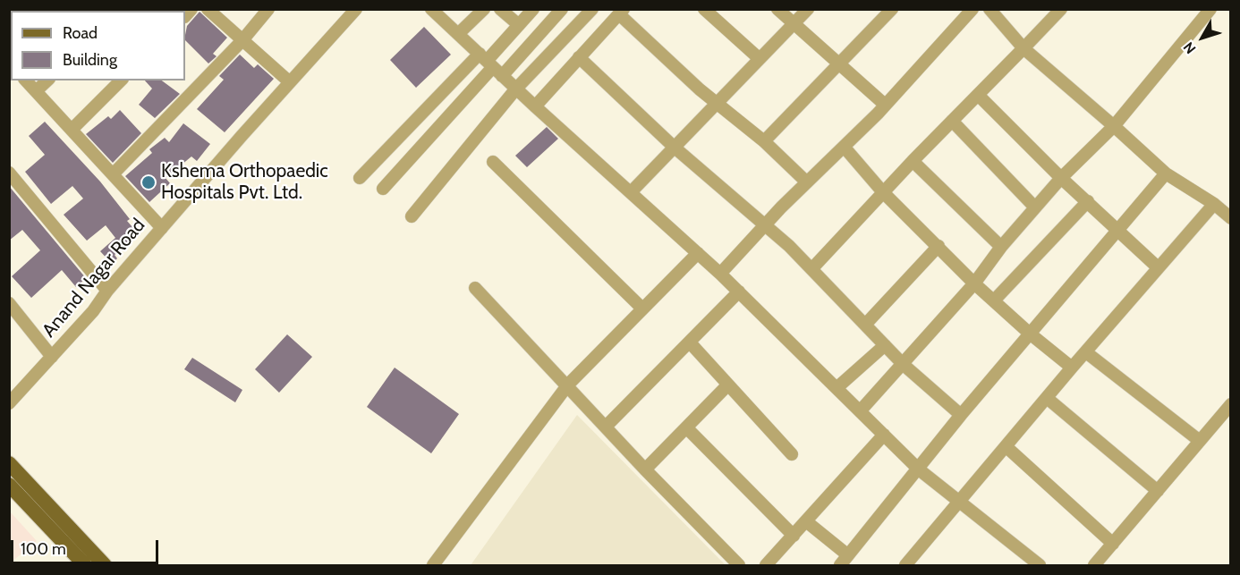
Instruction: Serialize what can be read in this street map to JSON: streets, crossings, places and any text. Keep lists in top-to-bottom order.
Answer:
{
  "streets": {
    "street": ["Anand Nagar Road"]
  },
  "places": ["Kshema Orthopaedic Hospitals Pvt. Ltd."],
  "legend": ["Road", "Building"],
  "scale_bar": "100 m",
  "north": "bottom left"
}
